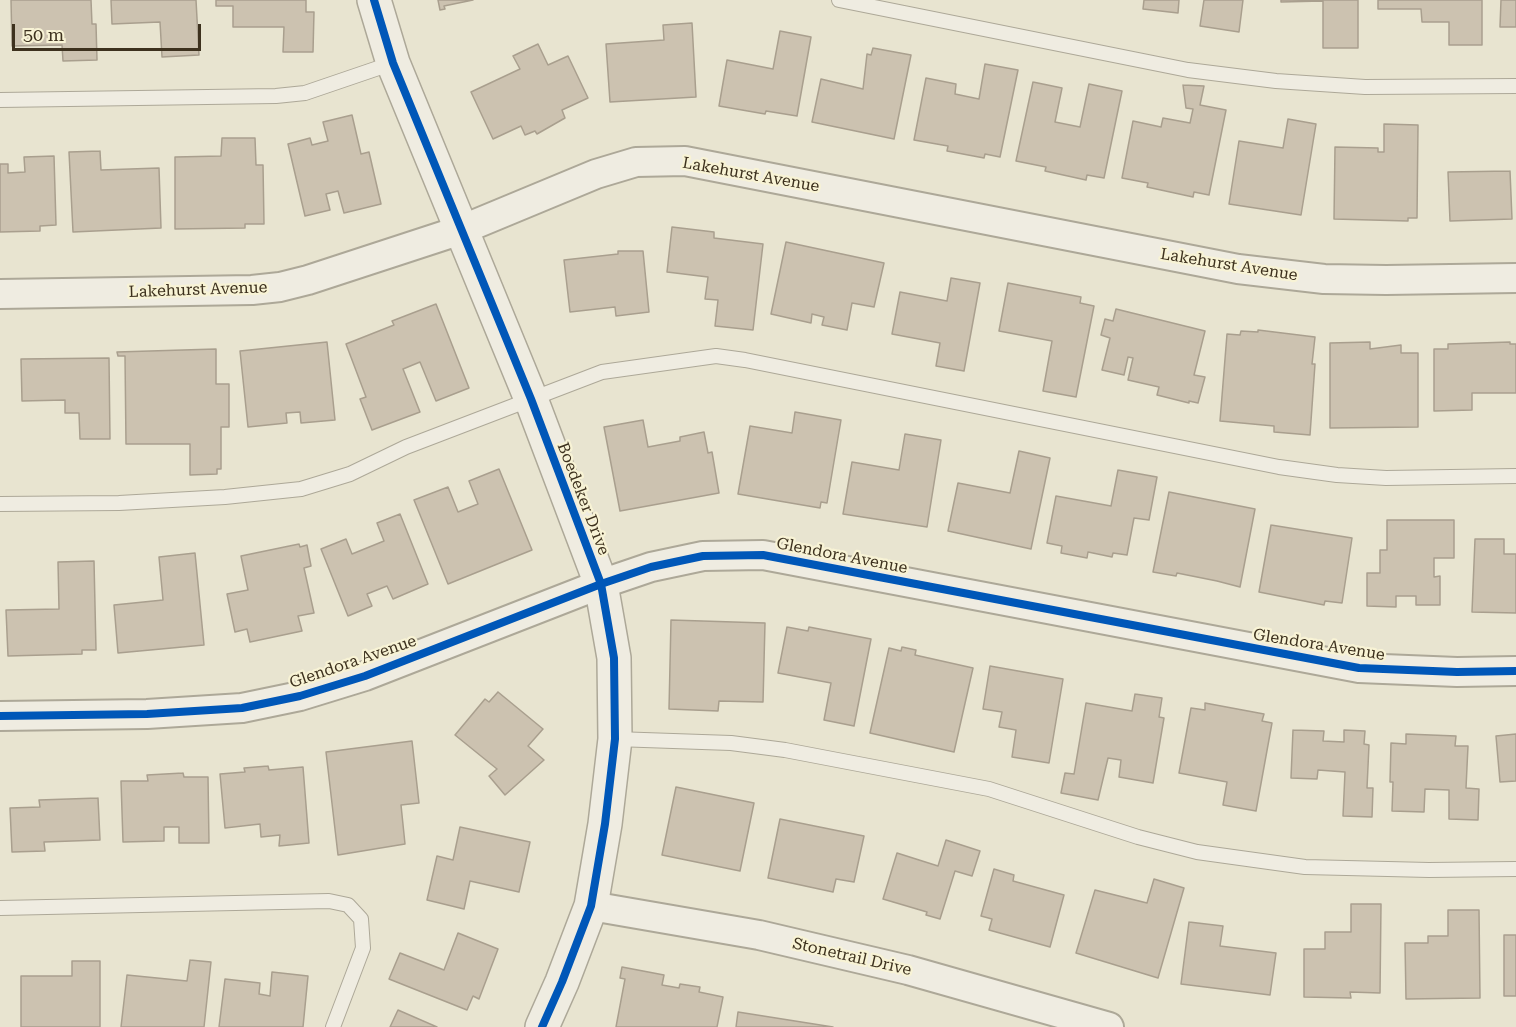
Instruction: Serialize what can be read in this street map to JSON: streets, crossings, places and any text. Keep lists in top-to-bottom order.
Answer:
{
  "streets": {
    "street": [
      "Lakehurst Avenue",
      "Boedeker Drive",
      "Glendora Avenue",
      "Stonetrail Drive"
    ]
  },
  "crossings": [
    ["Lakehurst Avenue", "Boedeker Drive"],
    ["Boedeker Drive", "Glendora Avenue"],
    ["Boedeker Drive", "Stonetrail Drive"]
  ],
  "scale_bar": "50 m"
}
